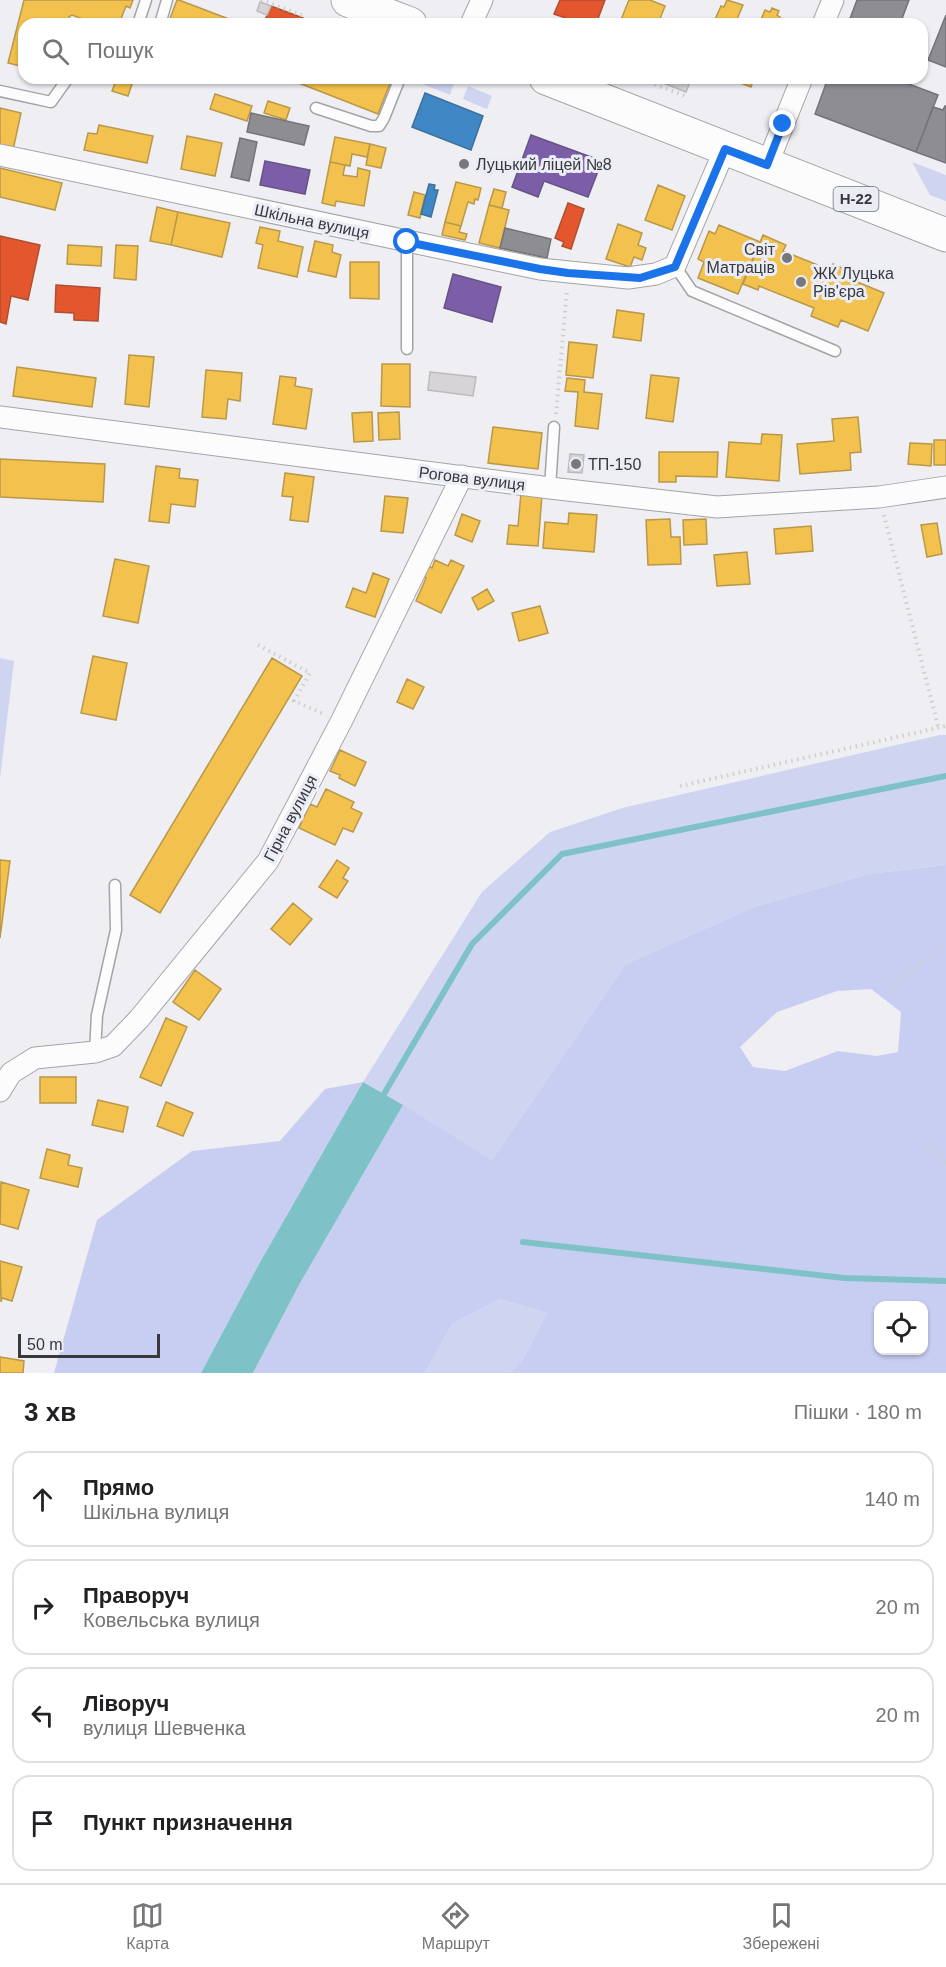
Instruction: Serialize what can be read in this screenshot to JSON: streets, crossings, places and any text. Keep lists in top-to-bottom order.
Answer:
{
  "streets": {
    "main road": ["Н-22"],
    "street": ["Шкільна вулиця", "Рогова вулиця", "Гірна вулиця"]
  },
  "crossings": [
    ["Рогова вулиця", "Гірна вулиця"]
  ],
  "places": [
    "Луцький ліцей №8",
    "Світ Матраців",
    "ЖК Луцька Рів'єра",
    "ТП-150"
  ],
  "scale_bar": "50 m",
  "page": {
    "search": "Пошук",
    "scale": "50 m",
    "heading": ["3 хв", "Пішки · 180 m"],
    "list": [
      ["Прямо", "Шкільна вулиця", "140 m"],
      ["Праворуч", "Ковельська вулиця", "20 m"],
      ["Ліворуч", "вулиця Шевченка", "20 m"],
      "Пункт призначення"
    ],
    "nav": ["Карта", "Маршрут", "Збережені"]
  }
}
